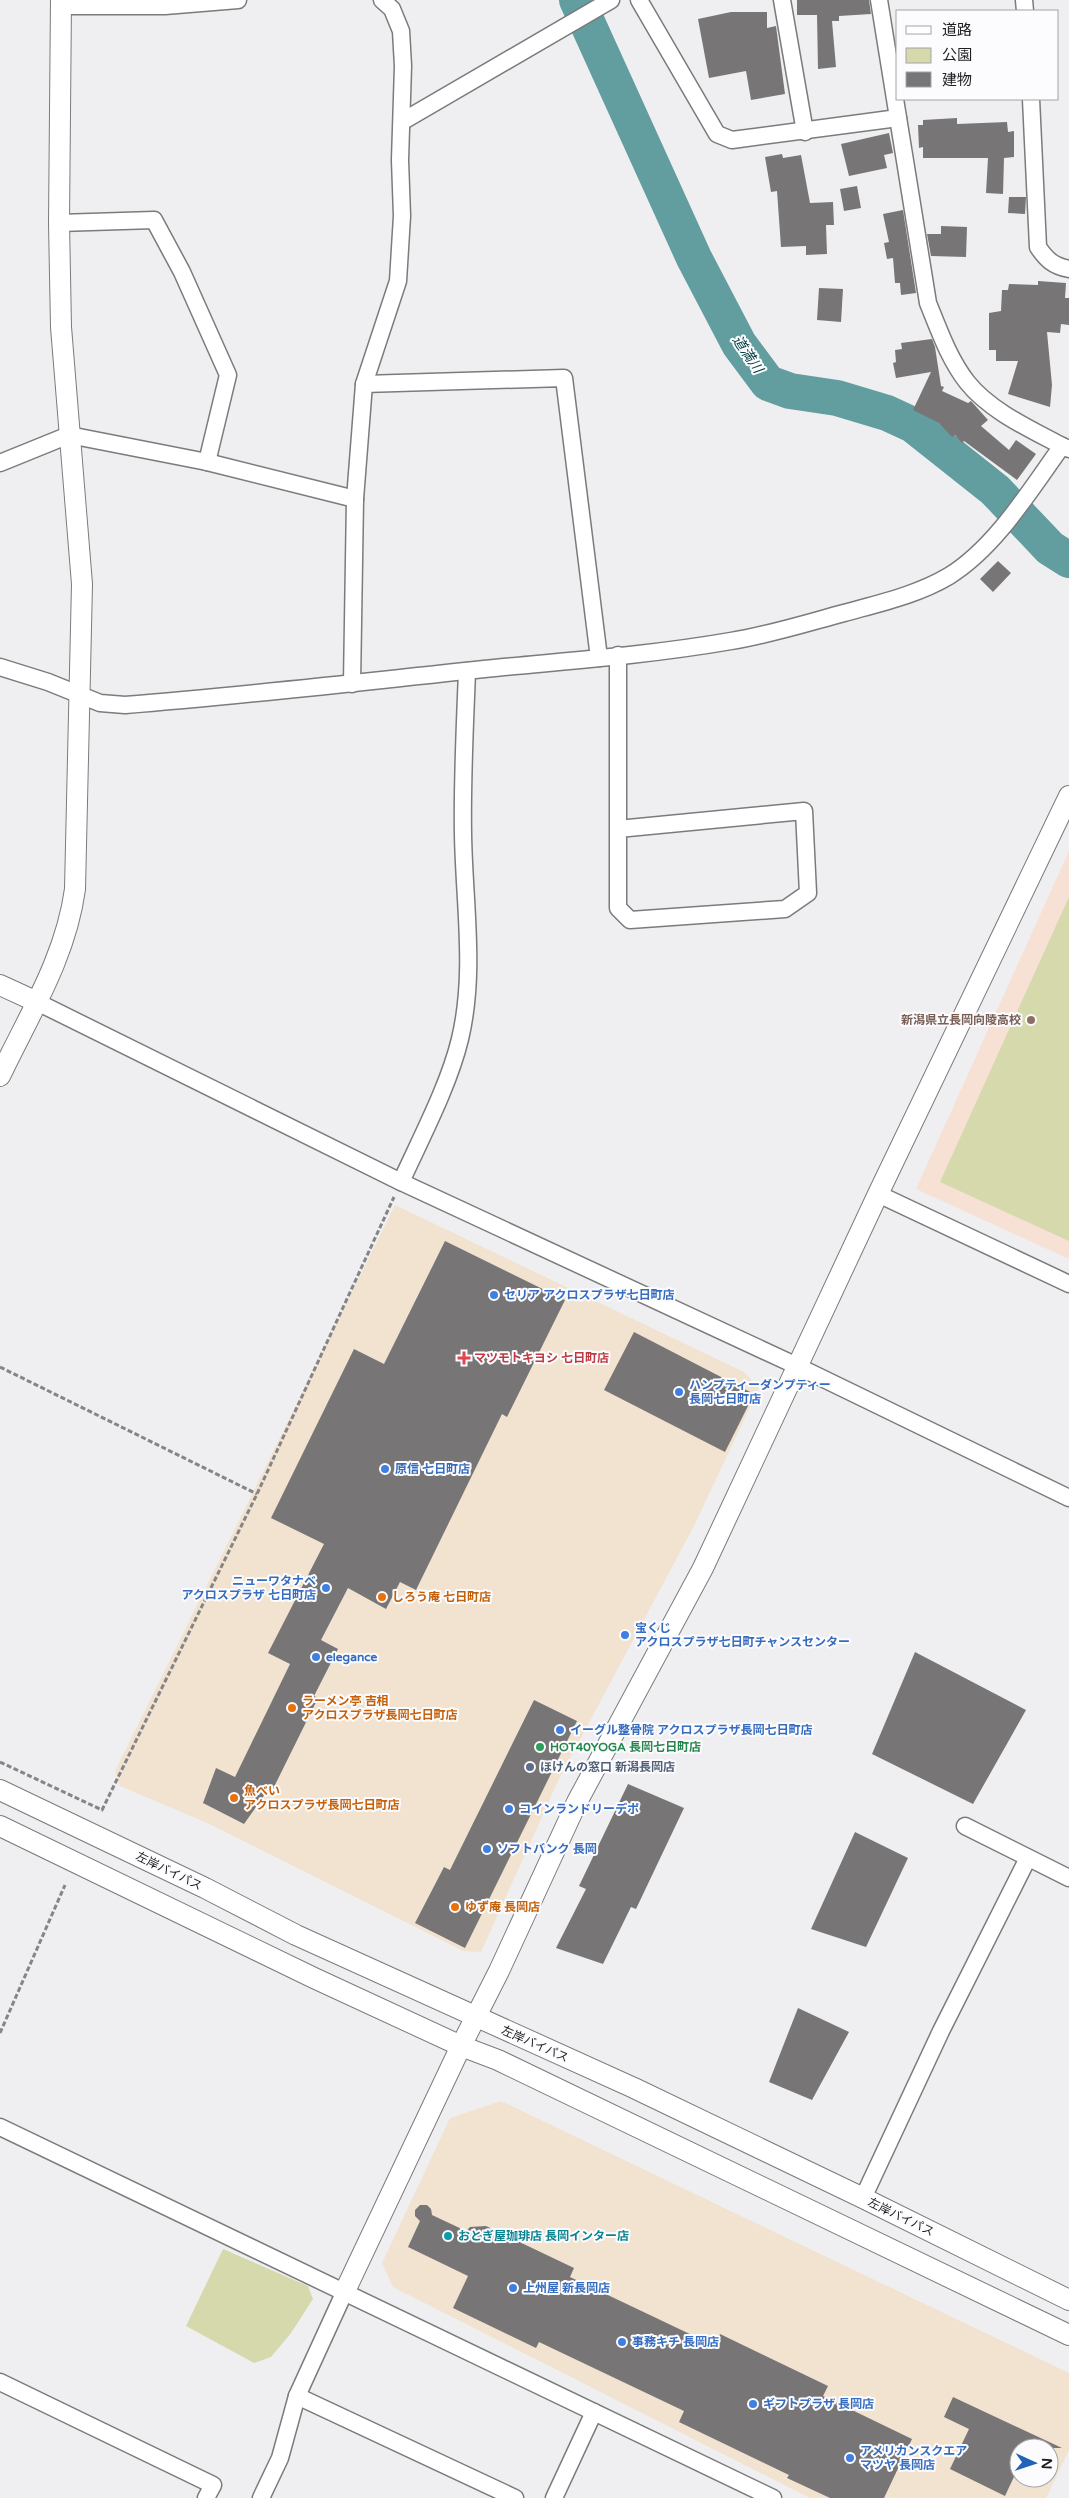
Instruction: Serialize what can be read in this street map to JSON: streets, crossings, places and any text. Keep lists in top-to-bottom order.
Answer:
{
  "streets": {
    "street": ["左岸バイパス"]
  },
  "water": ["道満川"],
  "places": {
    "other": [
      "新潟県立長岡向陵高校",
      "セリア アクロスプラザ七日町店",
      "ハンプティーダンプティー 長岡七日町店",
      "原信 七日町店",
      "ニューワタナベ アクロスプラザ 七日町店",
      "しろう庵 七日町店",
      "宝くじ アクロスプラザ七日町チャンスセンター",
      "elegance",
      "ラーメン亭 吉相 アクロスプラザ長岡七日町店",
      "イーグル整骨院 アクロスプラザ長岡七日町店",
      "HOT40YOGA 長岡七日町店",
      "ほけんの窓口 新潟長岡店",
      "魚べい アクロスプラザ長岡七日町店",
      "コインランドリーデポ",
      "ソフトバンク 長岡",
      "ゆず庵 長岡店",
      "おとぎ屋珈琲店 長岡インター店",
      "上州屋 新長岡店",
      "事務キチ 長岡店",
      "ギフトプラザ 長岡店",
      "アメリカンスクエア マツヤ 長岡店"
    ],
    "health": ["マツモトキヨシ 七日町店"]
  },
  "legend": ["道路", "公園", "建物"],
  "north": "right"
}
